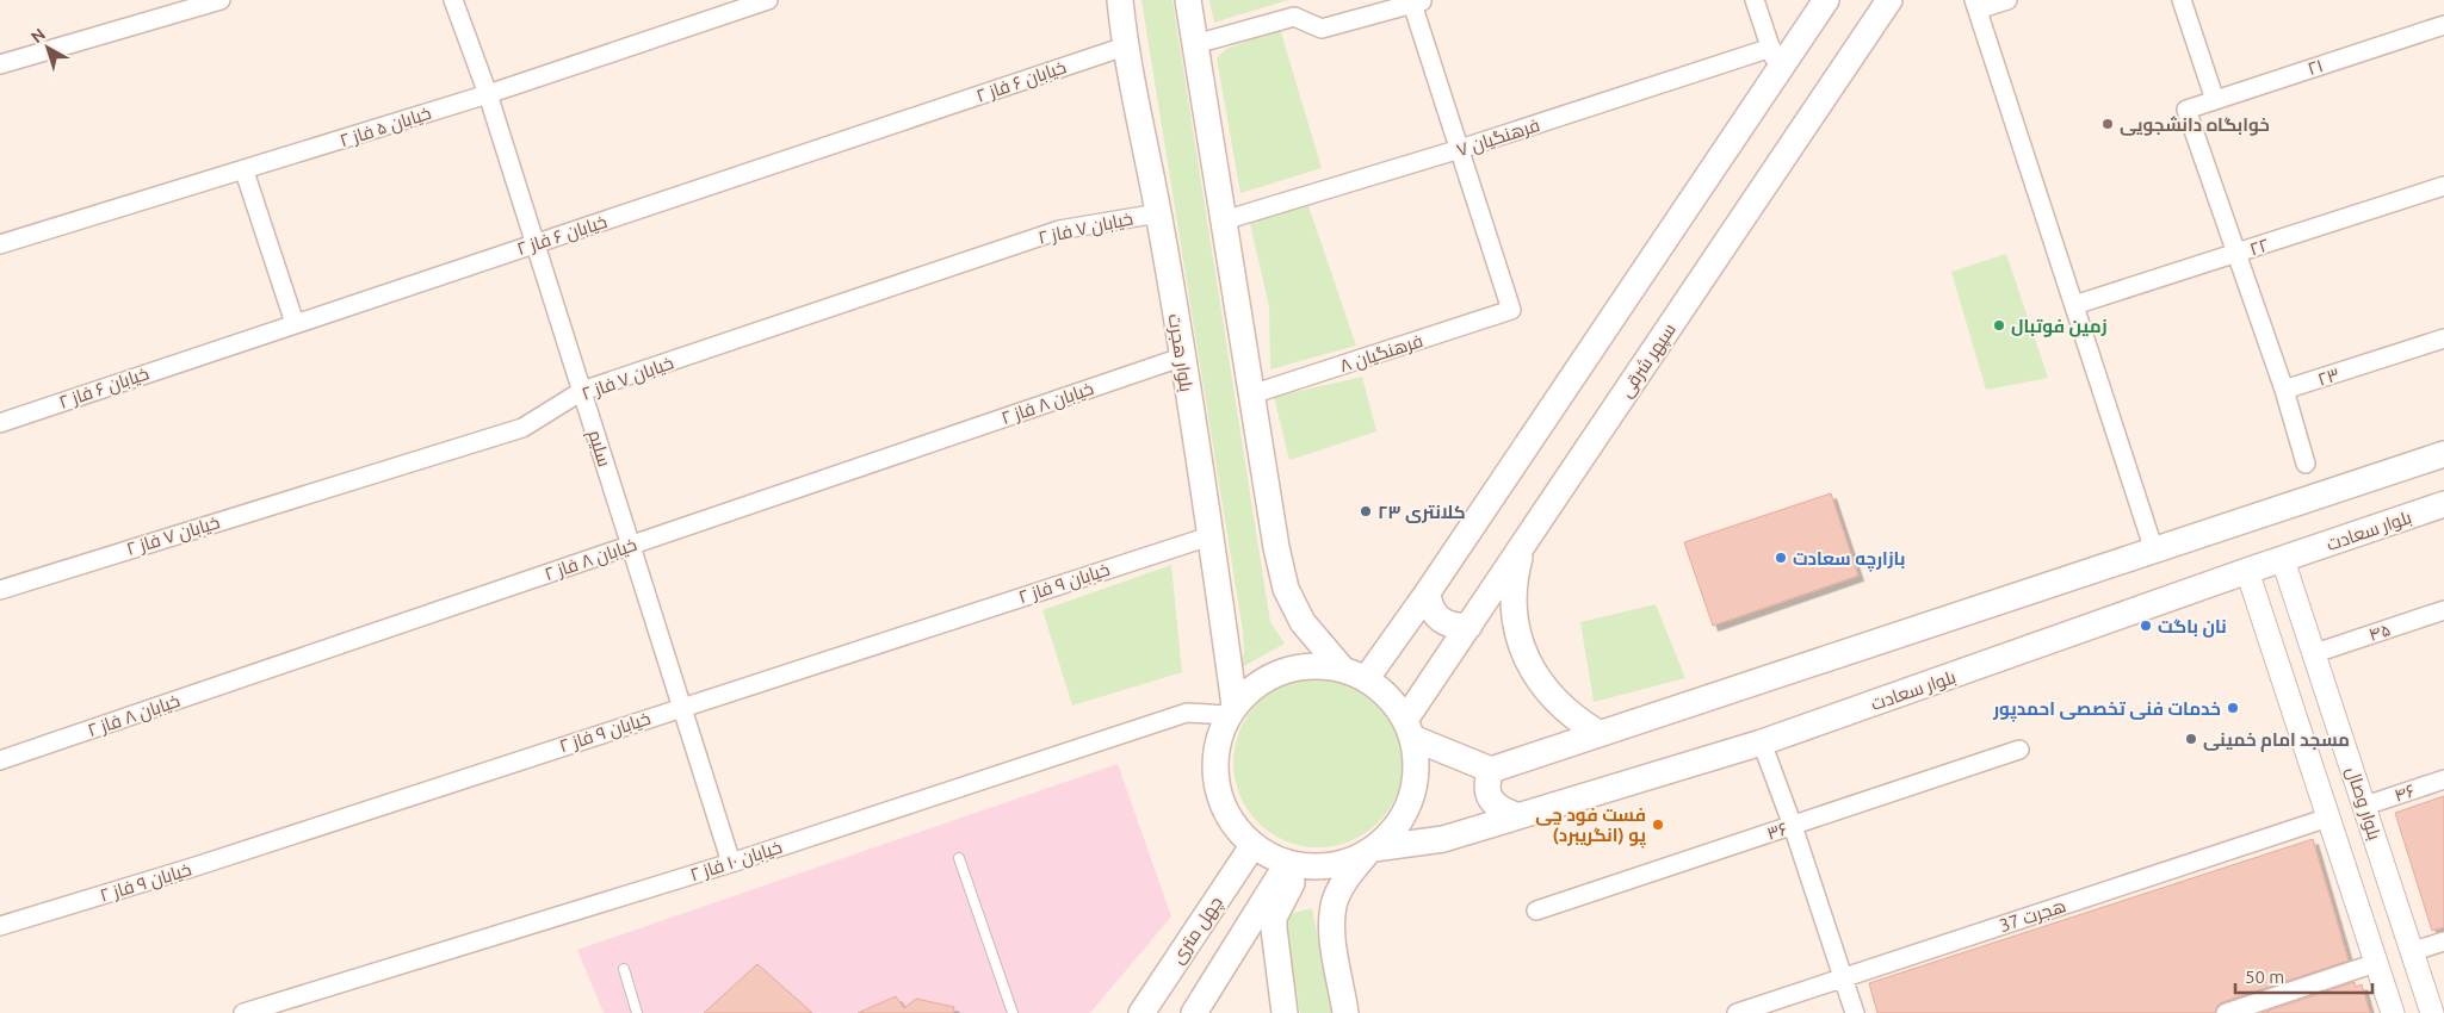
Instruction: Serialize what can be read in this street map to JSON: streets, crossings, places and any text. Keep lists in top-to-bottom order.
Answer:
{
  "streets": {
    "main road": [
      "بلوار هجرت",
      "سپهر شرقی",
      "بلوار سعادت",
      "چهل متری"
    ],
    "street": [
      "۲۱",
      "خیابان ۶ فاز ۲",
      "خیابان ۵ فاز ۲",
      "فرهنگیان ۷",
      "خیابان ۷ فاز ۲",
      "۲۲",
      "فرهنگیان ۸",
      "۲۳",
      "خیابان ۸ فاز ۲",
      "سلیم",
      "خیابان ۹ فاز ۲",
      "۴۵",
      "۴۶",
      "بلوار وصال",
      "۳۶",
      "خیابان ۱۰ فاز ۲",
      "هجرت 37"
    ]
  },
  "crossings": [
    ["۲۱", "۲۲"],
    ["خیابان ۶ فاز ۲", "بلوار هجرت"],
    ["خیابان ۶ فاز ۲", "سلیم"],
    ["خیابان ۵ فاز ۲", "سلیم"],
    ["فرهنگیان ۷", "فرهنگیان ۸"],
    ["خیابان ۷ فاز ۲", "بلوار هجرت"],
    ["خیابان ۷ فاز ۲", "سلیم"],
    ["بلوار هجرت", "سپهر شرقی"],
    ["بلوار هجرت", "خیابان ۸ فاز ۲"],
    ["بلوار هجرت", "بلوار سعادت"],
    ["بلوار هجرت", "خیابان ۹ فاز ۲"],
    ["بلوار هجرت", "خیابان ۱۰ فاز ۲"],
    ["بلوار هجرت", "چهل متری"],
    ["سپهر شرقی", "بلوار سعادت"],
    ["سپهر شرقی", "خیابان ۱۰ فاز ۲"],
    ["سپهر شرقی", "چهل متری"],
    ["خیابان ۸ فاز ۲", "سلیم"],
    ["سلیم", "خیابان ۹ فاز ۲"],
    ["سلیم", "خیابان ۱۰ فاز ۲"],
    ["بلوار سعادت", "بلوار وصال"],
    ["بلوار سعادت", "خیابان ۱۰ فاز ۲"],
    ["بلوار سعادت", "چهل متری"],
    ["۴۵", "بلوار وصال"],
    ["۴۶", "بلوار وصال"],
    ["خیابان ۱۰ فاز ۲", "چهل متری"]
  ],
  "places": [
    "خوابگاه دانشجویی",
    "زمین فوتبال",
    "کلانتری ۲۳",
    "بازارچه سعادت",
    "نان باگت",
    "خدمات فنی تخصصی احمدپور",
    "مسجد امام خمینی",
    "فست فود چی پو (انگریبرد)"
  ],
  "scale_bar": "50 m",
  "north": "top left"
}
